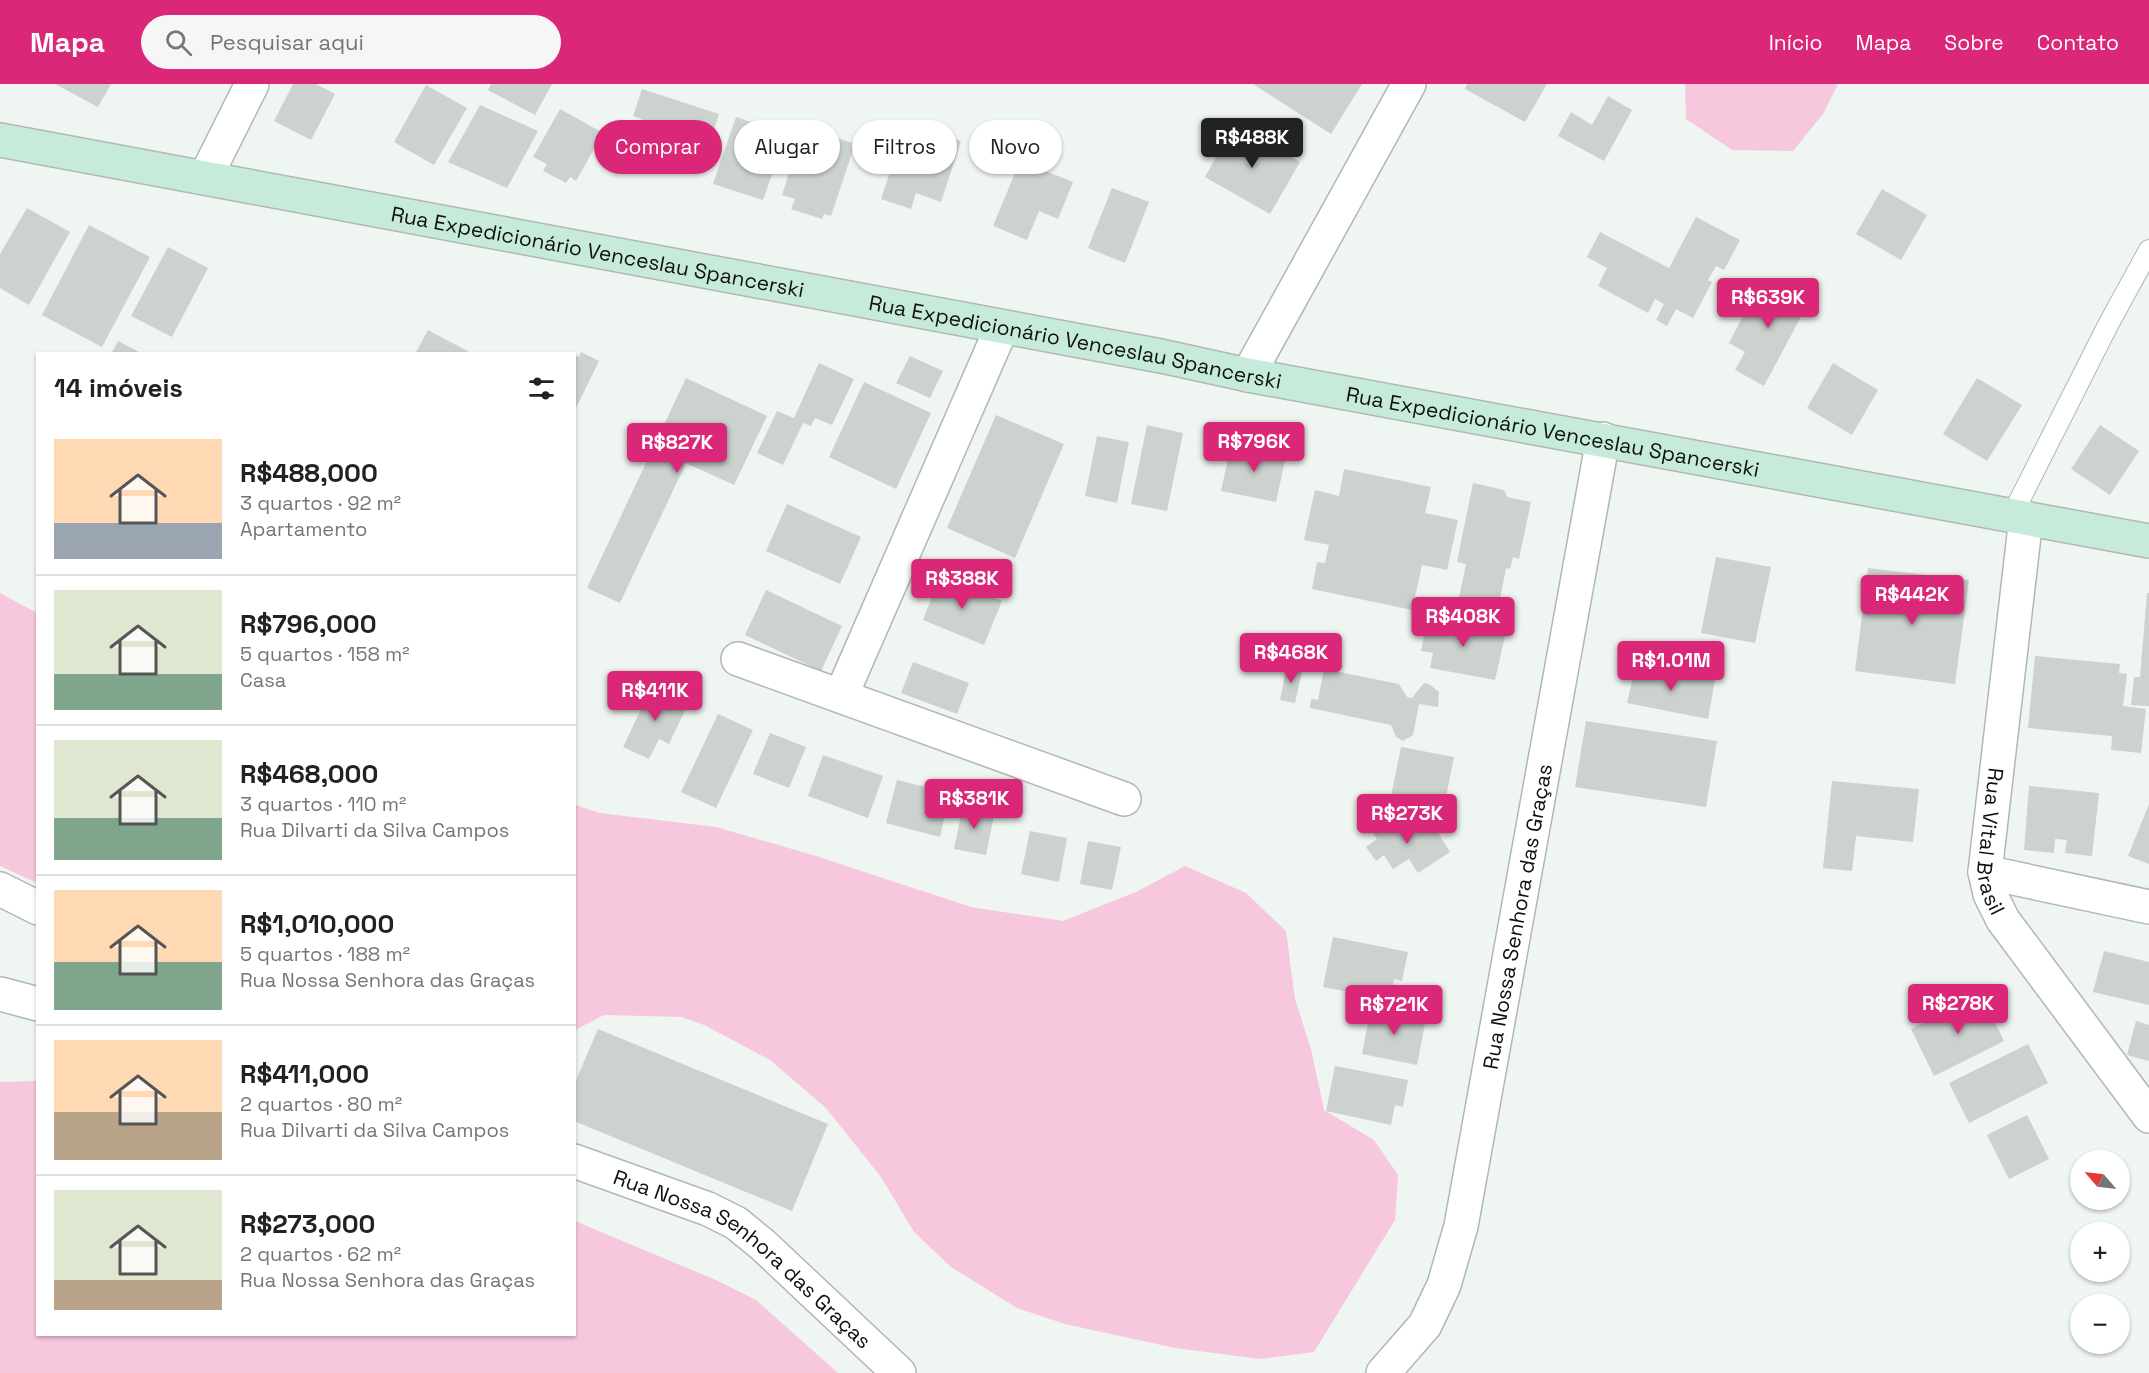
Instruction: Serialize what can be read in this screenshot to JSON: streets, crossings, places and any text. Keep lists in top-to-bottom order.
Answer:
{
  "streets": {
    "street": ["Rua Expedicionário Venceslau Spancerski", "Rua Vital Brasil", "Rua Nossa Senhora das Graças"]
  },
  "crossings": [
    ["Rua Expedicionário Venceslau Spancerski", "Rua Vital Brasil"],
    ["Rua Expedicionário Venceslau Spancerski", "Rua Nossa Senhora das Graças"]
  ],
  "north": "top left",
  "page": {
    "header": "Mapa",
    "search": "Pesquisar aqui",
    "nav": [
      "Início",
      "Mapa",
      "Sobre",
      "Contato"
    ],
    "price": [
      "R$488K",
      "R$639K",
      "R$796K",
      "R$827K",
      "R$388K",
      "R$442K",
      "R$408K",
      "R$468K",
      "R$1.01M",
      "R$411K",
      "R$381K",
      "R$273K",
      "R$278K",
      "R$721K"
    ],
    "chip": [
      "Comprar",
      "Alugar",
      "Filtros",
      "Novo"
    ],
    "heading": "14 imóveis",
    "list": [
      {
        "name": "R$488,000",
        "note": "3 quartos · 92 m² · Apartamento"
      },
      {
        "name": "R$796,000",
        "note": "5 quartos · 158 m² · Casa"
      },
      {
        "name": "R$468,000",
        "note": "3 quartos · 110 m² · Rua Dilvarti da Silva Campos"
      },
      {
        "name": "R$1,010,000",
        "note": "5 quartos · 188 m² · Rua Nossa Senhora das Graças"
      },
      {
        "name": "R$411,000",
        "note": "2 quartos · 80 m² · Rua Dilvarti da Silva Campos"
      },
      {
        "name": "R$273,000",
        "note": "2 quartos · 62 m² · Rua Nossa Senhora das Graças"
      }
    ],
    "map_buttons": ["+", "−"]
  }
}
